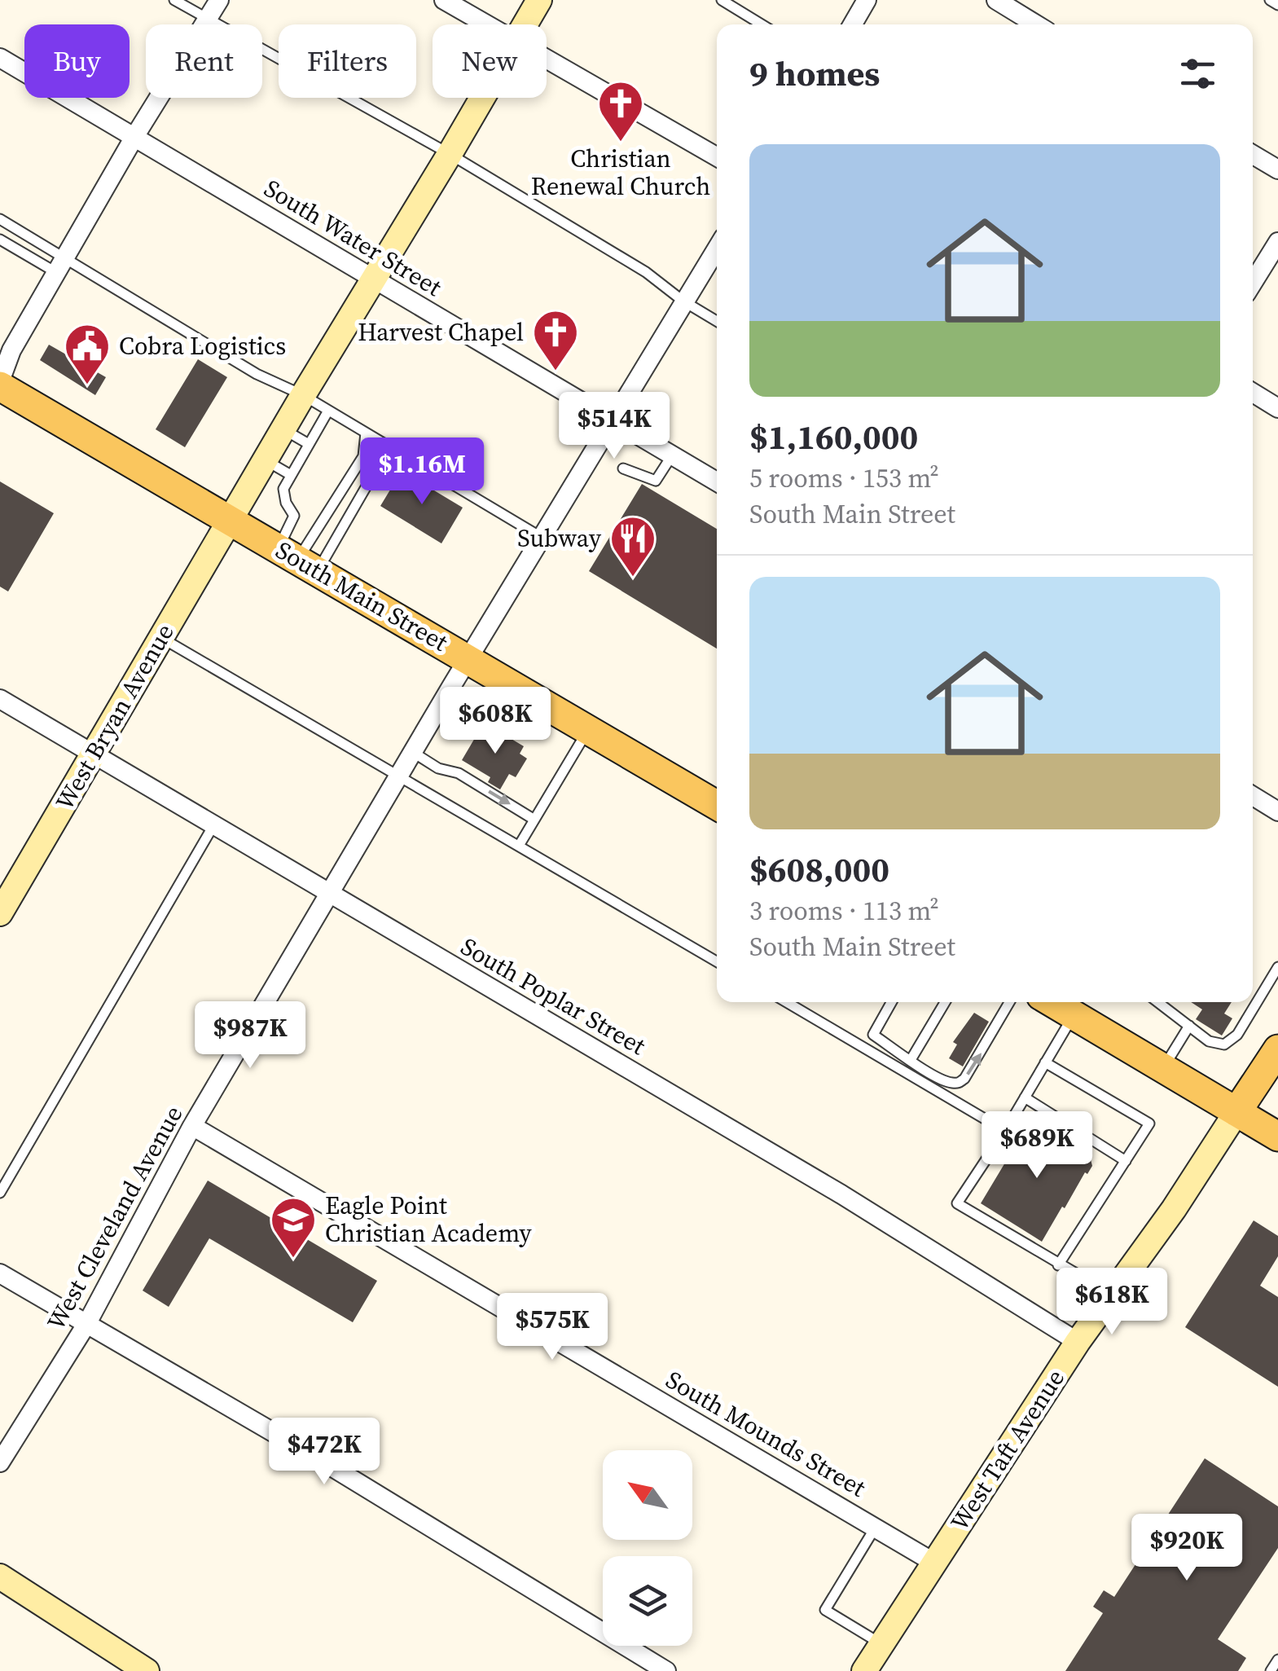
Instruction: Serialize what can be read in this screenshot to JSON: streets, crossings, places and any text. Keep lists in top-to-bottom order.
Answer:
{
  "streets": {
    "main road": ["South Main Street"],
    "street": [
      "South Water Street",
      "West Bryan Avenue",
      "South Poplar Street",
      "West Cleveland Avenue",
      "South Mounds Street",
      "West Taft Avenue"
    ]
  },
  "crossings": [
    ["South Water Street", "West Bryan Avenue"],
    ["South Water Street", "West Cleveland Avenue"],
    ["South Main Street", "West Bryan Avenue"],
    ["South Main Street", "West Cleveland Avenue"],
    ["West Bryan Avenue", "South Poplar Street"],
    ["South Poplar Street", "West Cleveland Avenue"],
    ["South Poplar Street", "West Taft Avenue"],
    ["West Cleveland Avenue", "South Mounds Street"],
    ["South Mounds Street", "West Taft Avenue"]
  ],
  "places": {
    "church": ["Christian Renewal Church", "Harvest Chapel"],
    "public building": ["Cobra Logistics"],
    "restaurant": ["Subway"],
    "school or university": ["Eagle Point Christian Academy"]
  },
  "north": "top left",
  "page": {
    "chip": [
      "Buy",
      "Rent",
      "Filters",
      "New"
    ],
    "heading": "9 homes",
    "list": [
      {
        "name": "$1,160,000",
        "note": "5 rooms · 153 m² · South Main Street"
      },
      {
        "name": "$608,000",
        "note": "3 rooms · 113 m² · South Main Street"
      }
    ],
    "price": [
      "$514K",
      "$1.16M",
      "$608K",
      "$987K",
      "$689K",
      "$618K",
      "$575K",
      "$472K",
      "$920K"
    ]
  }
}
